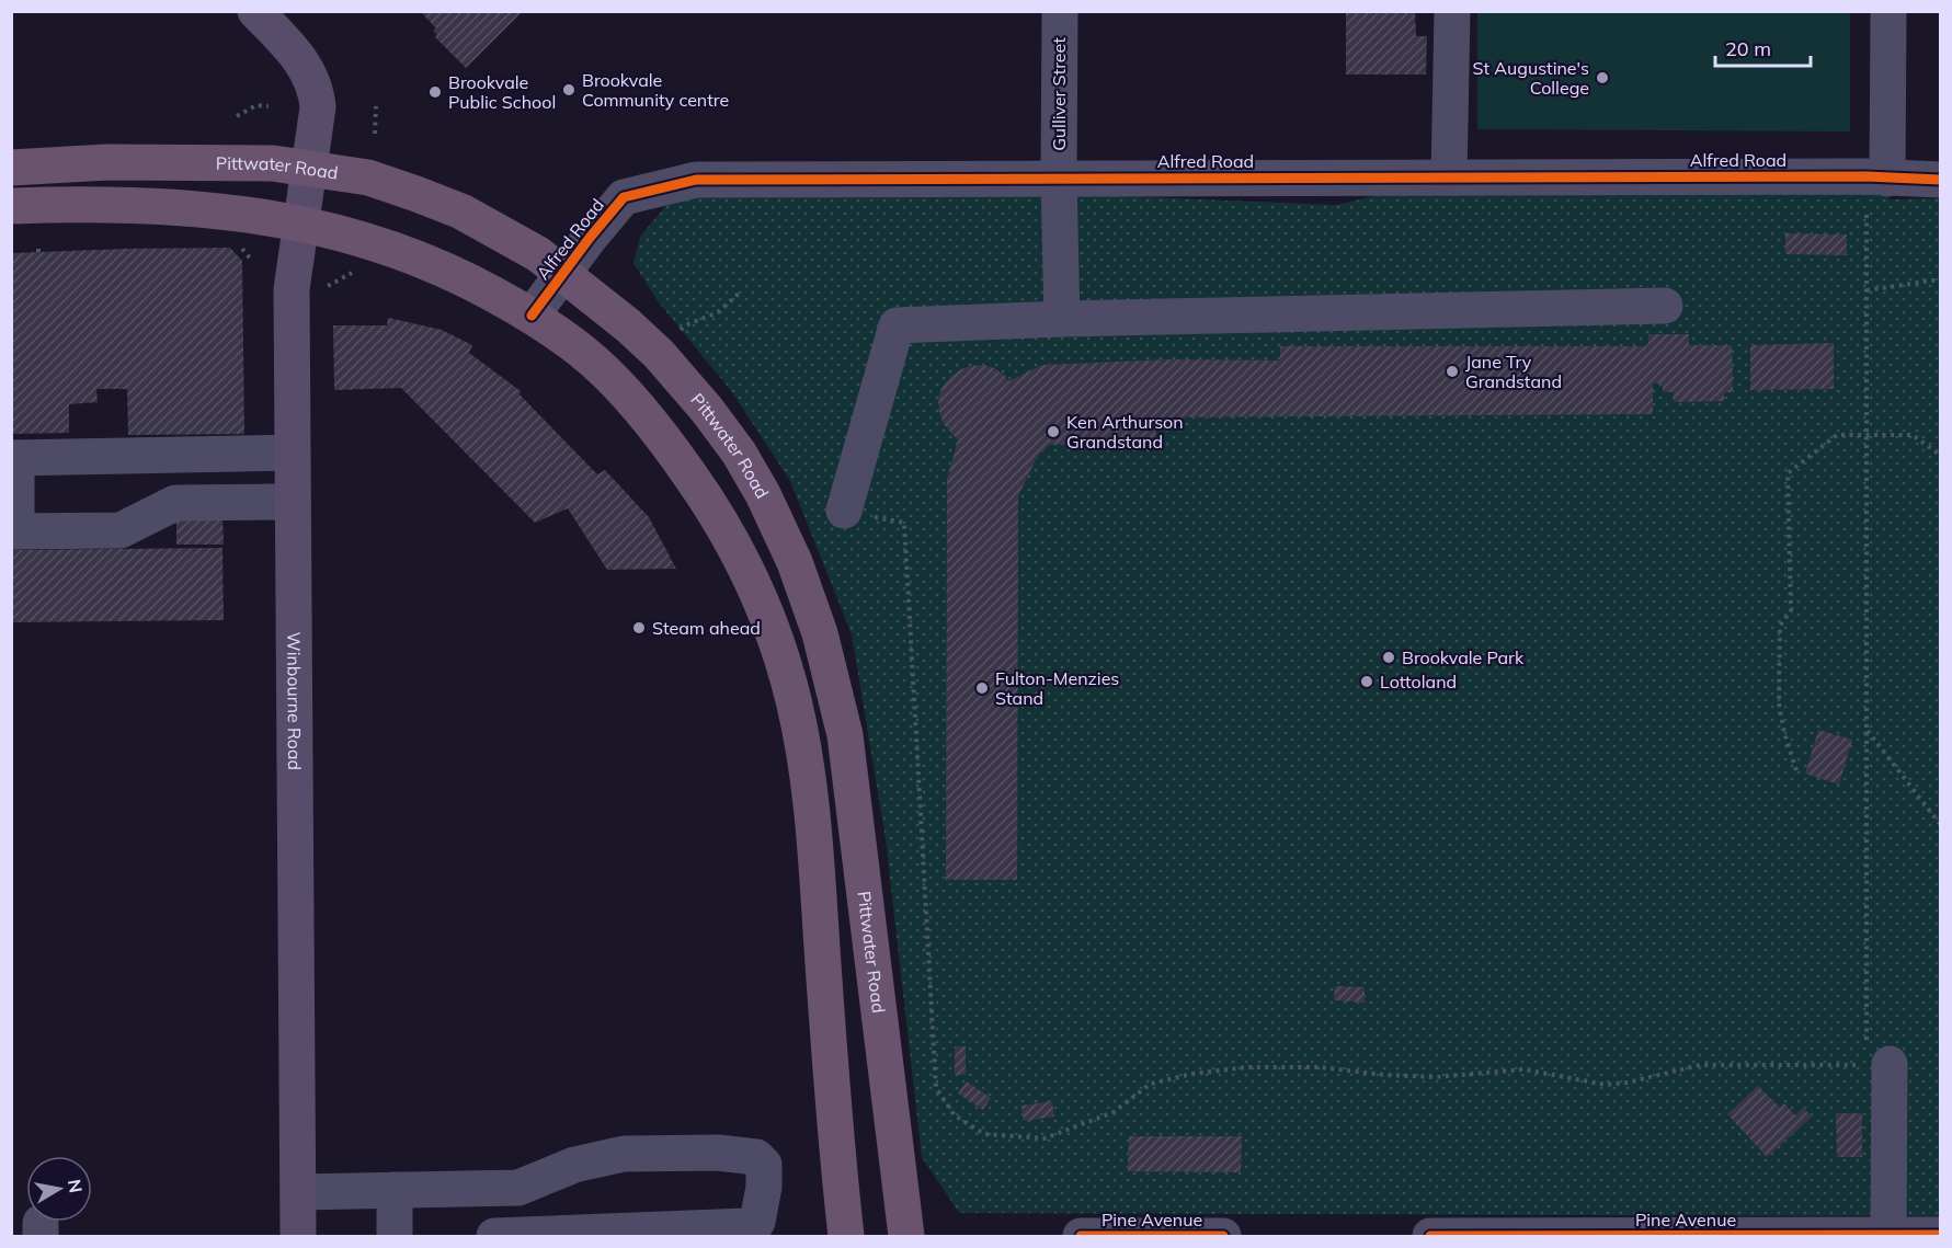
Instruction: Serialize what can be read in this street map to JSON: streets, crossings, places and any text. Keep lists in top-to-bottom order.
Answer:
{
  "streets": {
    "highway": ["Pittwater Road"],
    "main road": ["Winbourne Road"],
    "street": ["Gulliver Street", "Alfred Road", "Pine Avenue"]
  },
  "crossings": [
    ["Gulliver Street", "Alfred Road"],
    ["Alfred Road", "Pittwater Road"],
    ["Pittwater Road", "Winbourne Road"]
  ],
  "places": [
    "St Augustine's College",
    "Brookvale Community centre",
    "Brookvale Public School",
    "Jane Try Grandstand",
    "Ken Arthurson Grandstand",
    "Steam ahead",
    "Brookvale Park",
    "Lottoland",
    "Fulton-Menzies Stand"
  ],
  "scale_bar": "20 m",
  "north": "right"
}
